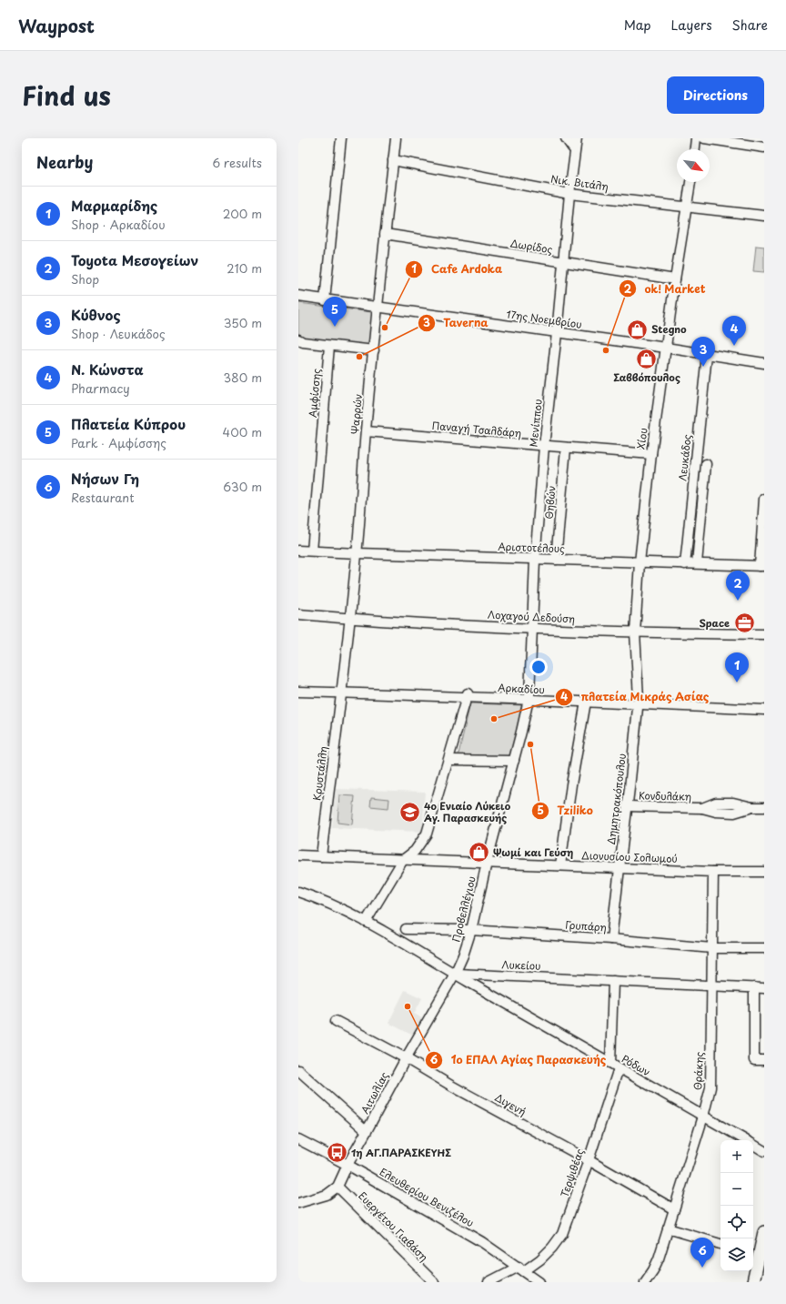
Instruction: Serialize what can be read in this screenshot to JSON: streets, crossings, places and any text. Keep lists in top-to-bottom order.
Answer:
{
  "streets": {
    "street": [
      "Νικ. Βιτάλη",
      "Δωρίδος",
      "17ης Νοεμβρίου",
      "Αμφίσσης",
      "Ψαρρών",
      "Μενίππου",
      "Παναγή Τσαλδάρη",
      "Χίου",
      "Λευκάδος",
      "Θηβών",
      "Αριστοτέλους",
      "Λοχαγού Δεδούση",
      "Αρκαδίου",
      "Κρυστάλλη",
      "Κονδυλάκη",
      "Δημητρακόπουλου",
      "Διονυσίου Σολωμού",
      "Προβελλέγιου",
      "Γρυπάρη",
      "Λυκείου",
      "Ρόδων",
      "Θράκης",
      "Αιτωλίας",
      "Διγενή",
      "Τερψιθέας",
      "Ελευθερίου Βενιζέλου",
      "Ευεργέτου Γιαβάση"
    ]
  },
  "crossings": [
    ["Νικ. Βιτάλη", "Ψαρρών"],
    ["Νικ. Βιτάλη", "Μενίππου"],
    ["Νικ. Βιτάλη", "Χίου"],
    ["Δωρίδος", "Ψαρρών"],
    ["Δωρίδος", "Μενίππου"],
    ["Δωρίδος", "Χίου"],
    ["17ης Νοεμβρίου", "Ψαρρών"],
    ["17ης Νοεμβρίου", "Μενίππου"],
    ["17ης Νοεμβρίου", "Χίου"],
    ["17ης Νοεμβρίου", "Λευκάδος"],
    ["Αμφίσσης", "Αριστοτέλους"],
    ["Ψαρρών", "Παναγή Τσαλδάρη"],
    ["Ψαρρών", "Αριστοτέλους"],
    ["Ψαρρών", "Λοχαγού Δεδούση"],
    ["Ψαρρών", "Αρκαδίου"],
    ["Ψαρρών", "Κρυστάλλη"],
    ["Μενίππου", "Παναγή Τσαλδάρη"],
    ["Μενίππου", "Αριστοτέλους"],
    ["Μενίππου", "Λοχαγού Δεδούση"],
    ["Μενίππου", "Αρκαδίου"],
    ["Μενίππου", "Προβελλέγιου"],
    ["Παναγή Τσαλδάρη", "Χίου"],
    ["Παναγή Τσαλδάρη", "Θηβών"],
    ["Χίου", "Αριστοτέλους"],
    ["Χίου", "Λοχαγού Δεδούση"],
    ["Χίου", "Αρκαδίου"],
    ["Χίου", "Δημητρακόπουλου"],
    ["Λευκάδος", "Αριστοτέλους"],
    ["Θηβών", "Αριστοτέλους"],
    ["Αρκαδίου", "Κρυστάλλη"],
    ["Αρκαδίου", "Δημητρακόπουλου"],
    ["Αρκαδίου", "Προβελλέγιου"],
    ["Κρυστάλλη", "Διονυσίου Σολωμού"],
    ["Κονδυλάκη", "Δημητρακόπουλου"],
    ["Δημητρακόπουλου", "Διονυσίου Σολωμού"],
    ["Δημητρακόπουλου", "Γρυπάρη"],
    ["Διονυσίου Σολωμού", "Προβελλέγιου"],
    ["Διονυσίου Σολωμού", "Θράκης"],
    ["Προβελλέγιου", "Γρυπάρη"],
    ["Προβελλέγιου", "Λυκείου"],
    ["Προβελλέγιου", "Ρόδων"],
    ["Προβελλέγιου", "Αιτωλίας"],
    ["Γρυπάρη", "Θράκης"],
    ["Λυκείου", "Ρόδων"],
    ["Λυκείου", "Θράκης"],
    ["Λυκείου", "Αιτωλίας"],
    ["Ρόδων", "Θράκης"],
    ["Ρόδων", "Αιτωλίας"],
    ["Ρόδων", "Τερψιθέας"],
    ["Θράκης", "Διγενή"],
    ["Αιτωλίας", "Διγενή"],
    ["Αιτωλίας", "Ελευθερίου Βενιζέλου"],
    ["Αιτωλίας", "Ευεργέτου Γιαβάση"],
    ["Διγενή", "Τερψιθέας"],
    ["Τερψιθέας", "Ελευθερίου Βενιζέλου"]
  ],
  "places": {
    "other": [
      "Cafe Ardoka",
      "ok! Market",
      "Taverna",
      "πλατεία Μικράς Ασίας",
      "Tziliko",
      "1ο ΕΠΑΛ Αγίας Παρασκευής"
    ],
    "shop": ["Stegno", "Σαββόπουλος", "Ψωμί και Γεύση"],
    "office": ["Space"],
    "school or university": ["4ο Ενιαίο Λύκειο Αγ. Παρασκευής"],
    "bus stop": ["1η ΑΓ.ΠΑΡΑΣΚΕΥΗΣ"]
  },
  "north": "bottom right",
  "page": {
    "header": "Waypost",
    "nav": ["Map", "Layers", "Share"],
    "title": "Find us",
    "buttons": "Directions",
    "heading": ["Nearby", "6 results"],
    "list": [
      {
        "mark": "1",
        "name": "Μαρμαρίδης",
        "note": "Shop · Αρκαδίου",
        "value": "200 m"
      },
      {
        "mark": "2",
        "name": "Toyota Μεσογείων",
        "note": "Shop",
        "value": "210 m"
      },
      {
        "mark": "3",
        "name": "Κύθνος",
        "note": "Shop · Λευκάδος",
        "value": "350 m"
      },
      {
        "mark": "4",
        "name": "Ν. Κώνστα",
        "note": "Pharmacy",
        "value": "380 m"
      },
      {
        "mark": "5",
        "name": "Πλατεία Κύπρου",
        "note": "Park · Αμφίσσης",
        "value": "400 m"
      },
      {
        "mark": "6",
        "name": "Νήσων Γη",
        "note": "Restaurant",
        "value": "630 m"
      }
    ],
    "pins": [
      "5",
      "4",
      "3",
      "2",
      "1",
      "6"
    ],
    "map_buttons": ["+", "−"]
  }
}
